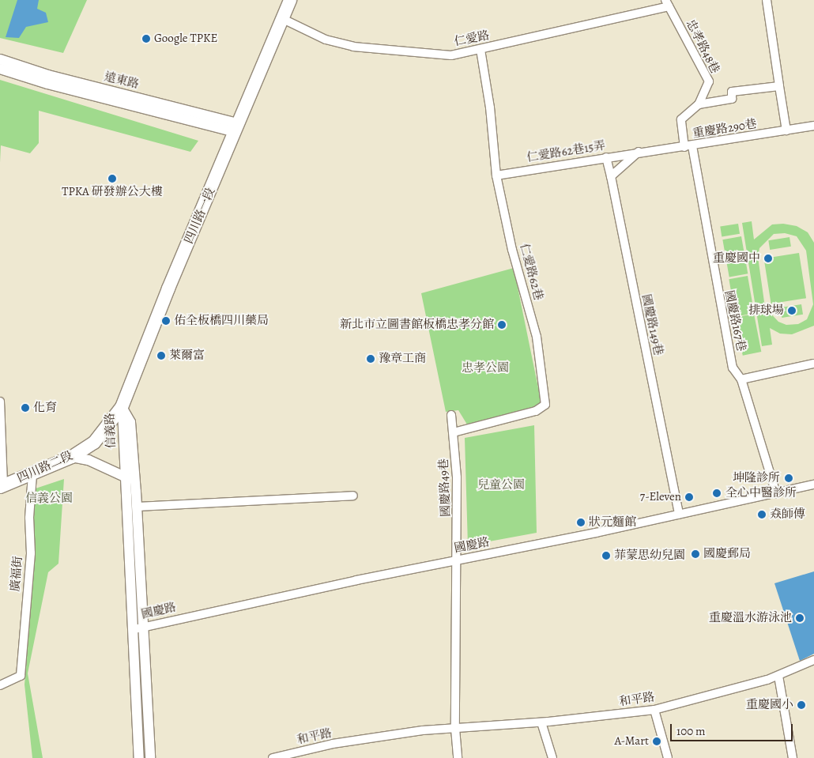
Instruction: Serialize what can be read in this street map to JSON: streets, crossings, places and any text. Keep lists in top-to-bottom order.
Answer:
{
  "streets": {
    "main road": ["四川路一段", "四川路二段"],
    "street": [
      "仁愛路",
      "忠孝路48巷",
      "遠東路",
      "重慶路290巷",
      "仁愛路62巷15弄",
      "仁愛路62巷",
      "國慶路167巷",
      "國慶路149巷",
      "信義路",
      "國慶路49巷",
      "國慶路",
      "廣福街",
      "和平路"
    ]
  },
  "crossings": [
    ["仁愛路", "忠孝路48巷"],
    ["仁愛路", "四川路一段"],
    ["仁愛路", "仁愛路62巷"],
    ["忠孝路48巷", "國慶路167巷"],
    ["遠東路", "四川路一段"],
    ["重慶路290巷", "仁愛路62巷15弄"],
    ["重慶路290巷", "國慶路167巷"],
    ["仁愛路62巷15弄", "仁愛路62巷"],
    ["仁愛路62巷15弄", "國慶路149巷"],
    ["四川路一段", "信義路"],
    ["四川路一段", "四川路二段"],
    ["仁愛路62巷", "國慶路49巷"],
    ["國慶路167巷", "國慶路"],
    ["國慶路149巷", "國慶路"],
    ["信義路", "國慶路"],
    ["四川路二段", "廣福街"],
    ["國慶路49巷", "國慶路"]
  ],
  "parks": ["忠孝公園", "兒童公園", "信義公園"],
  "places": [
    "Google TPKE",
    "TPKA 研發辦公大樓",
    "重慶國中",
    "排球場",
    "佑全板橋四川藥局",
    "新北市立圖書館板橋忠孝分館",
    "萊爾富",
    "豫章工商",
    "化育",
    "坤隆診所",
    "全心中醫診所",
    "7-Eleven",
    "猋師傅",
    "狀元麵館",
    "國慶郵局",
    "菲蒙思幼兒園",
    "重慶溫水游泳池",
    "重慶國小",
    "A-Mart"
  ],
  "scale_bar": "100 m"
}
